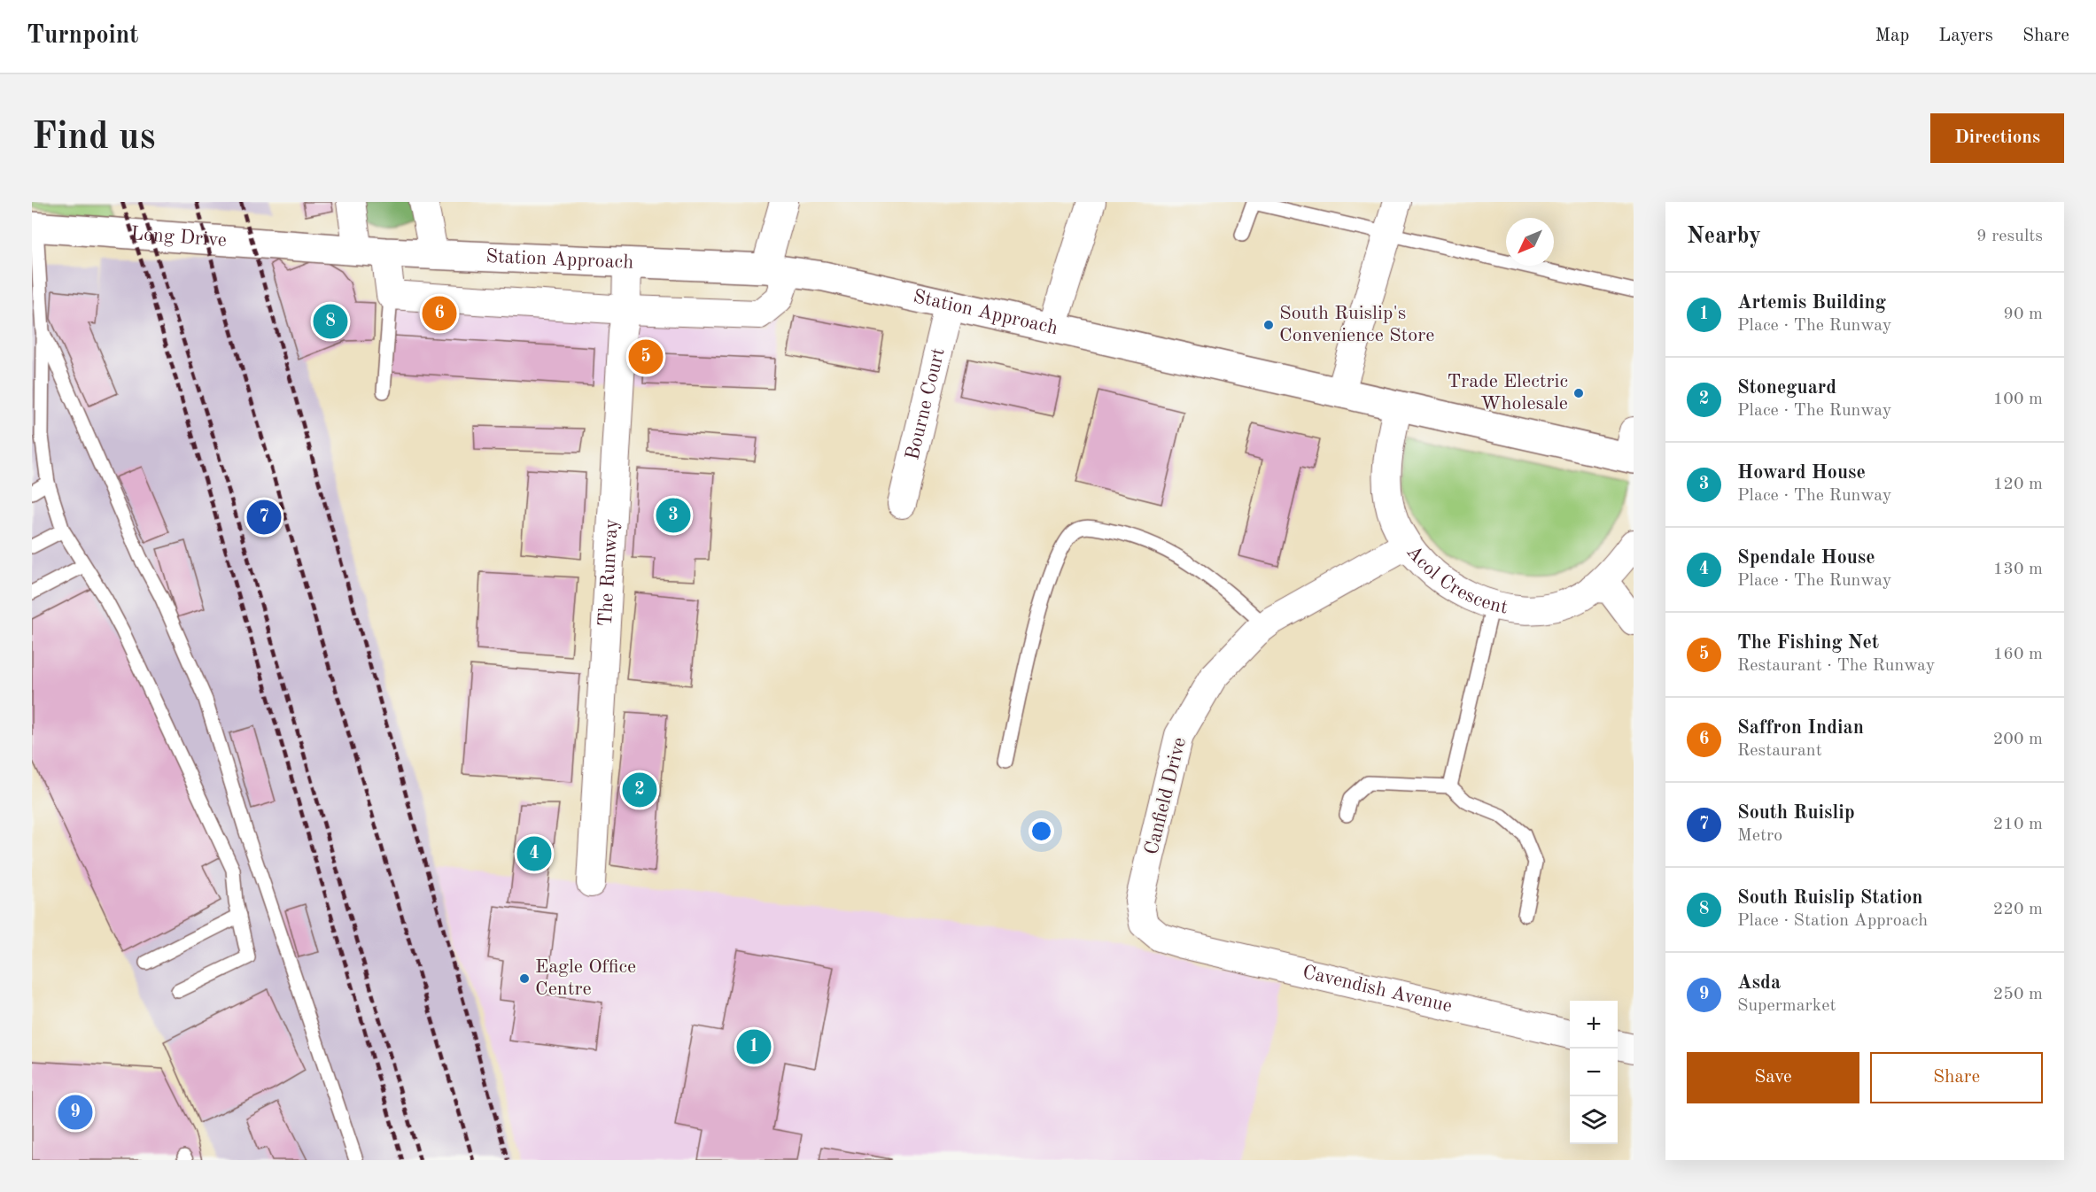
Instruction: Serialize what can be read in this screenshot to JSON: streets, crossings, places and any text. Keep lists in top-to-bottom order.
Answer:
{
  "streets": {
    "street": [
      "Long Drive",
      "Station Approach",
      "Bourne Court",
      "The Runway",
      "Acol Crescent",
      "Canfield Drive",
      "Cavendish Avenue"
    ]
  },
  "crossings": [
    ["Long Drive", "Station Approach"],
    ["Station Approach", "Bourne Court"],
    ["Station Approach", "The Runway"],
    ["Station Approach", "Acol Crescent"],
    ["Acol Crescent", "Canfield Drive"],
    ["Canfield Drive", "Cavendish Avenue"]
  ],
  "places": ["South Ruislip's Convenience Store", "Trade Electric Wholesale", "Eagle Office Centre"],
  "north": "bottom left",
  "page": {
    "header": "Turnpoint",
    "nav": ["Map", "Layers", "Share"],
    "buttons": [
      "Directions",
      ["Save", "Share"]
    ],
    "title": "Find us",
    "heading": ["Nearby", "9 results"],
    "list": [
      {
        "mark": "1",
        "name": "Artemis Building",
        "note": "Place · The Runway",
        "value": "90 m"
      },
      {
        "mark": "2",
        "name": "Stoneguard",
        "note": "Place · The Runway",
        "value": "100 m"
      },
      {
        "mark": "3",
        "name": "Howard House",
        "note": "Place · The Runway",
        "value": "120 m"
      },
      {
        "mark": "4",
        "name": "Spendale House",
        "note": "Place · The Runway",
        "value": "130 m"
      },
      {
        "mark": "5",
        "name": "The Fishing Net",
        "note": "Restaurant · The Runway",
        "value": "160 m"
      },
      {
        "mark": "6",
        "name": "Saffron Indian",
        "note": "Restaurant",
        "value": "200 m"
      },
      {
        "mark": "7",
        "name": "South Ruislip",
        "note": "Metro",
        "value": "210 m"
      },
      {
        "mark": "8",
        "name": "South Ruislip Station",
        "note": "Place · Station Approach",
        "value": "220 m"
      },
      {
        "mark": "9",
        "name": "Asda",
        "note": "Supermarket",
        "value": "250 m"
      }
    ],
    "pins": [
      "6",
      "8",
      "5",
      "3",
      "7",
      "2",
      "4",
      "1",
      "9"
    ],
    "map_buttons": ["+", "−"]
  }
}
